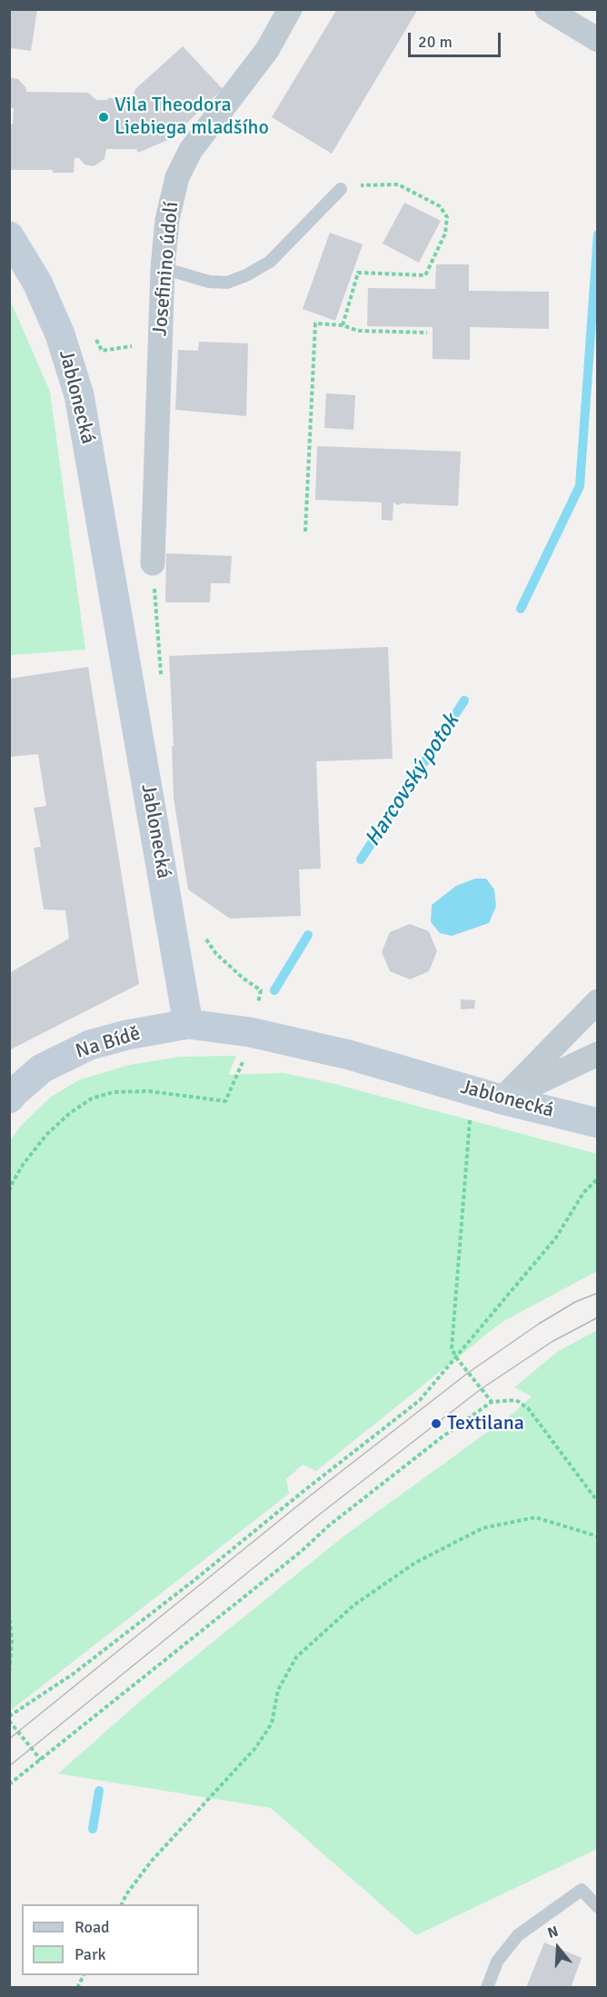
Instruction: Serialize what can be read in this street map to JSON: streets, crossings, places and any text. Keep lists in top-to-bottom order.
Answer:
{
  "streets": {
    "main road": ["Jablonecká", "Na Bídě"],
    "street": ["Josefinino údolí"]
  },
  "crossings": [
    ["Jablonecká", "Na Bídě"]
  ],
  "water": ["Harcovský potok"],
  "places": ["Vila Theodora Liebiega mladšího", "Textilana"],
  "legend": ["Road", "Park"],
  "scale_bar": "20 m",
  "north": "top"
}
